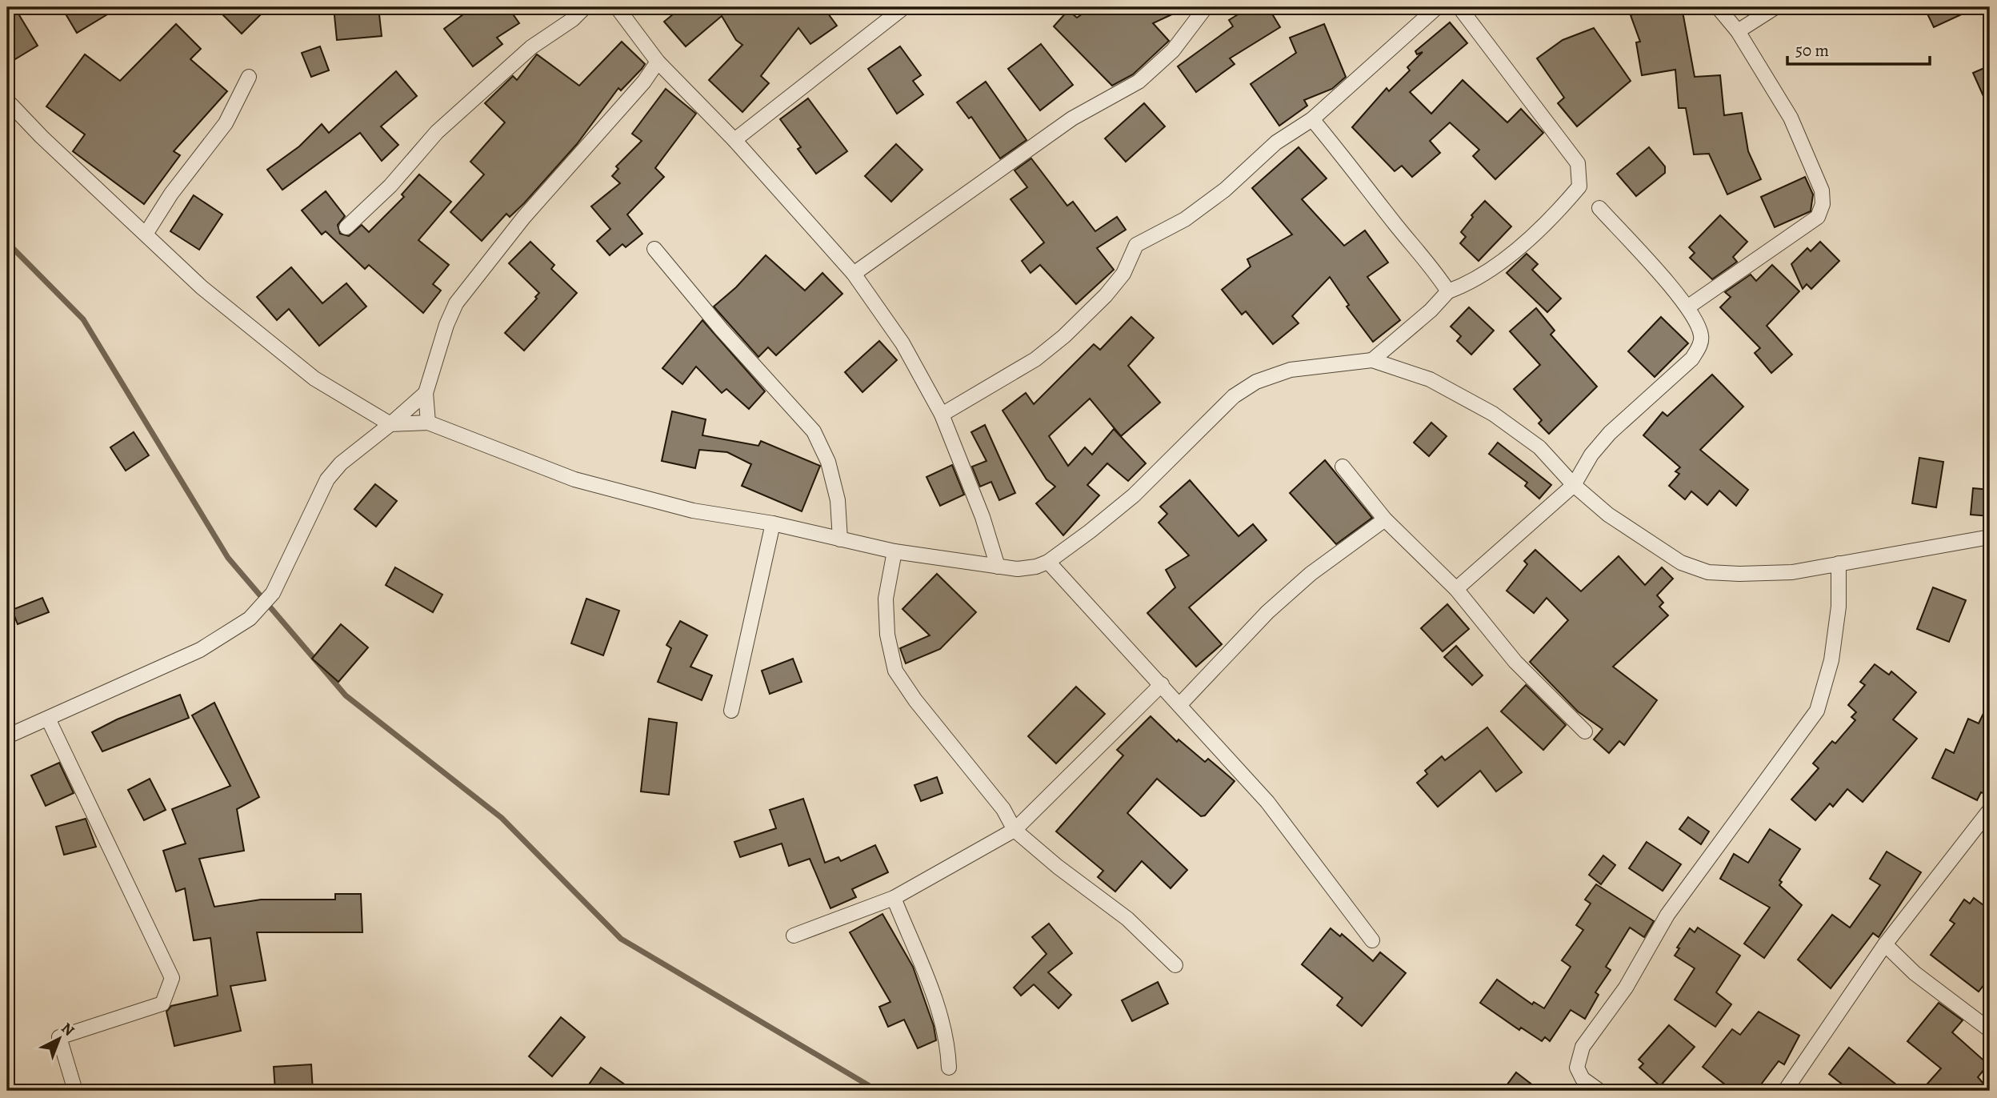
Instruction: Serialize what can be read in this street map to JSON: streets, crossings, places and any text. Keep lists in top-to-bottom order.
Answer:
{
  "scale_bar": "50 m",
  "north": "top right"
}
